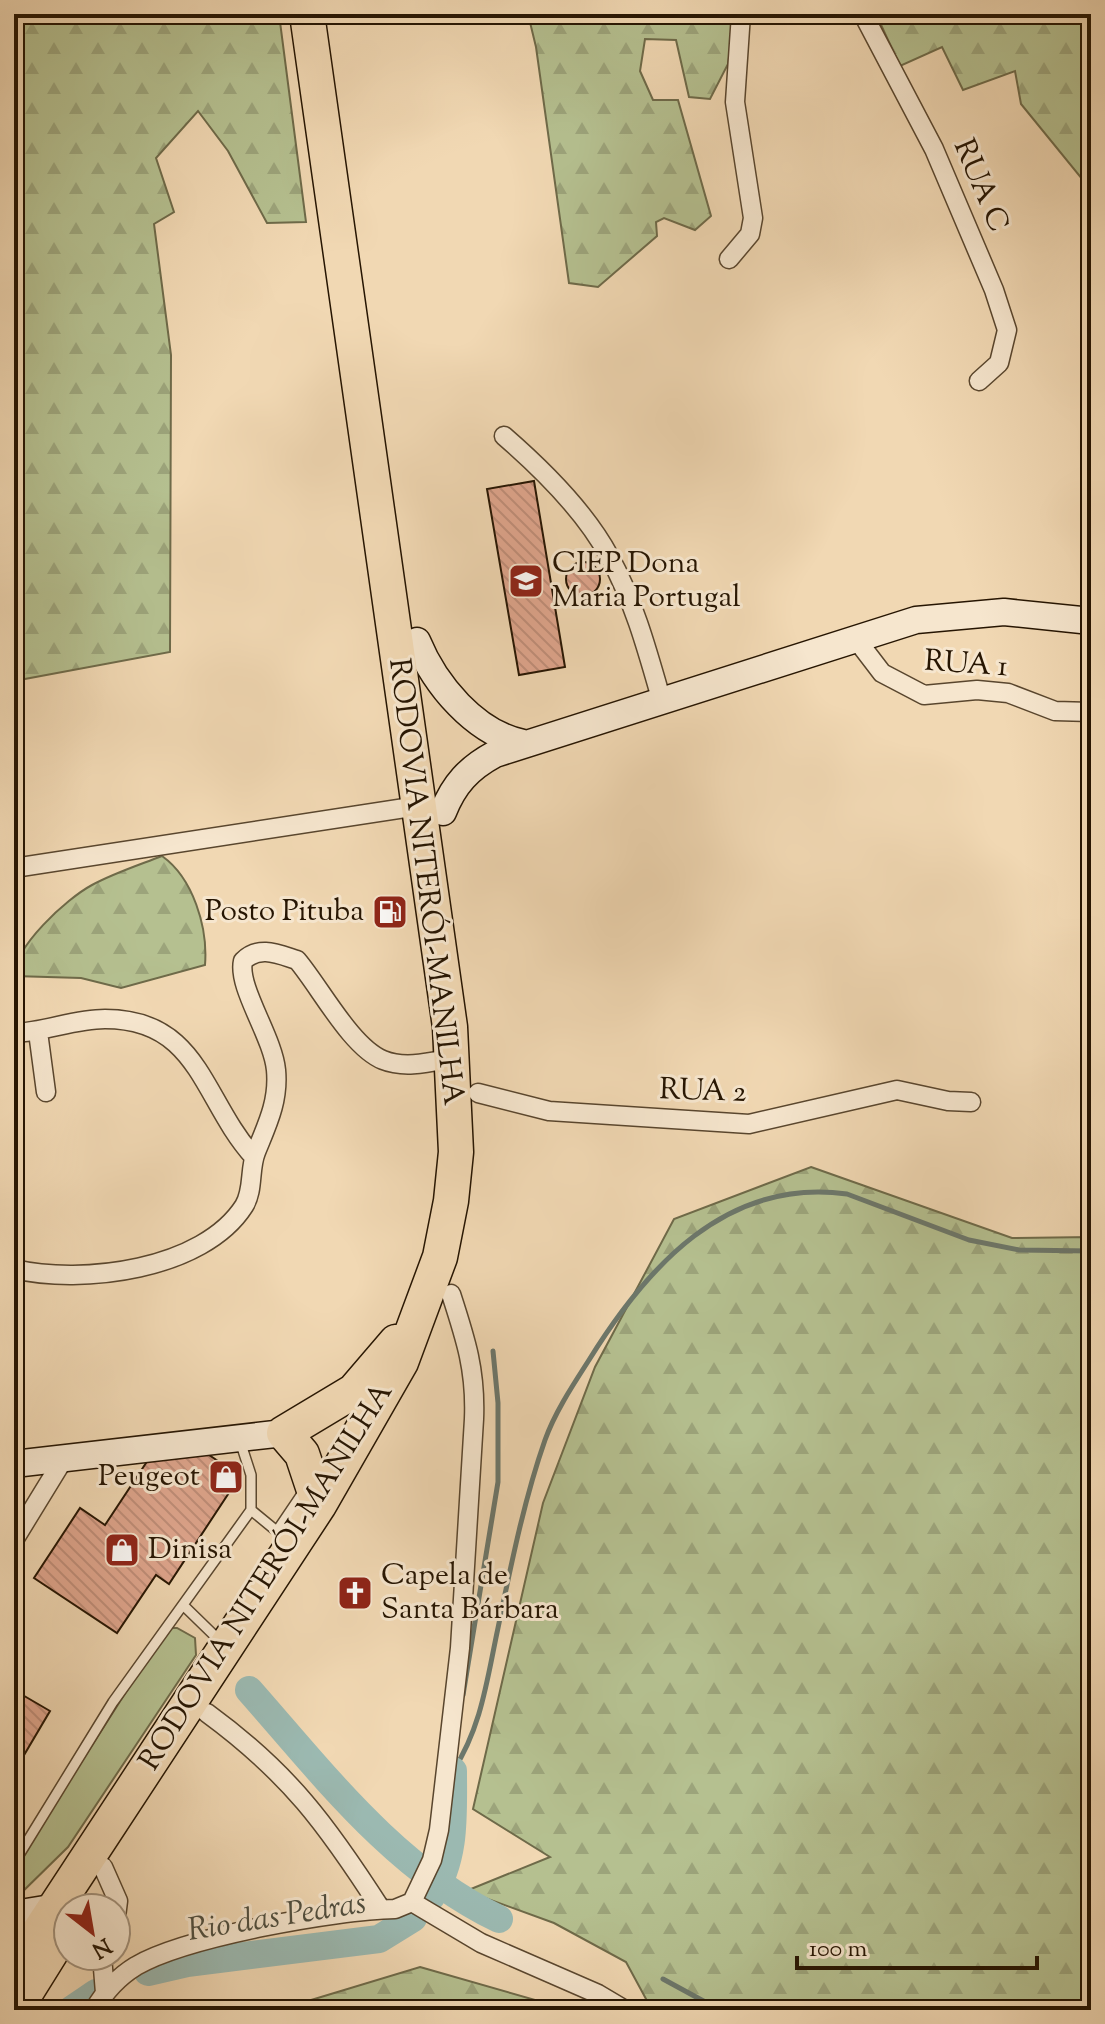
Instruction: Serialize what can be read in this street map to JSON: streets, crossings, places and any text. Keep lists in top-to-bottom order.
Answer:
{
  "streets": {
    "highway": ["RODOVIA NITERÓI-MANILHA"],
    "street": ["RUA C", "RUA 1", "RUA 2"]
  },
  "crossings": [
    ["RODOVIA NITERÓI-MANILHA", "RUA 2"]
  ],
  "water": ["Rio das Pedras"],
  "places": {
    "school or university": ["CIEP Dona Maria Portugal"],
    "fuel station": ["Posto Pituba"],
    "shop": ["Peugeot", "Dinisa"],
    "church": ["Capela de Santa Bárbara"]
  },
  "scale_bar": "100 m",
  "north": "bottom right"
}
